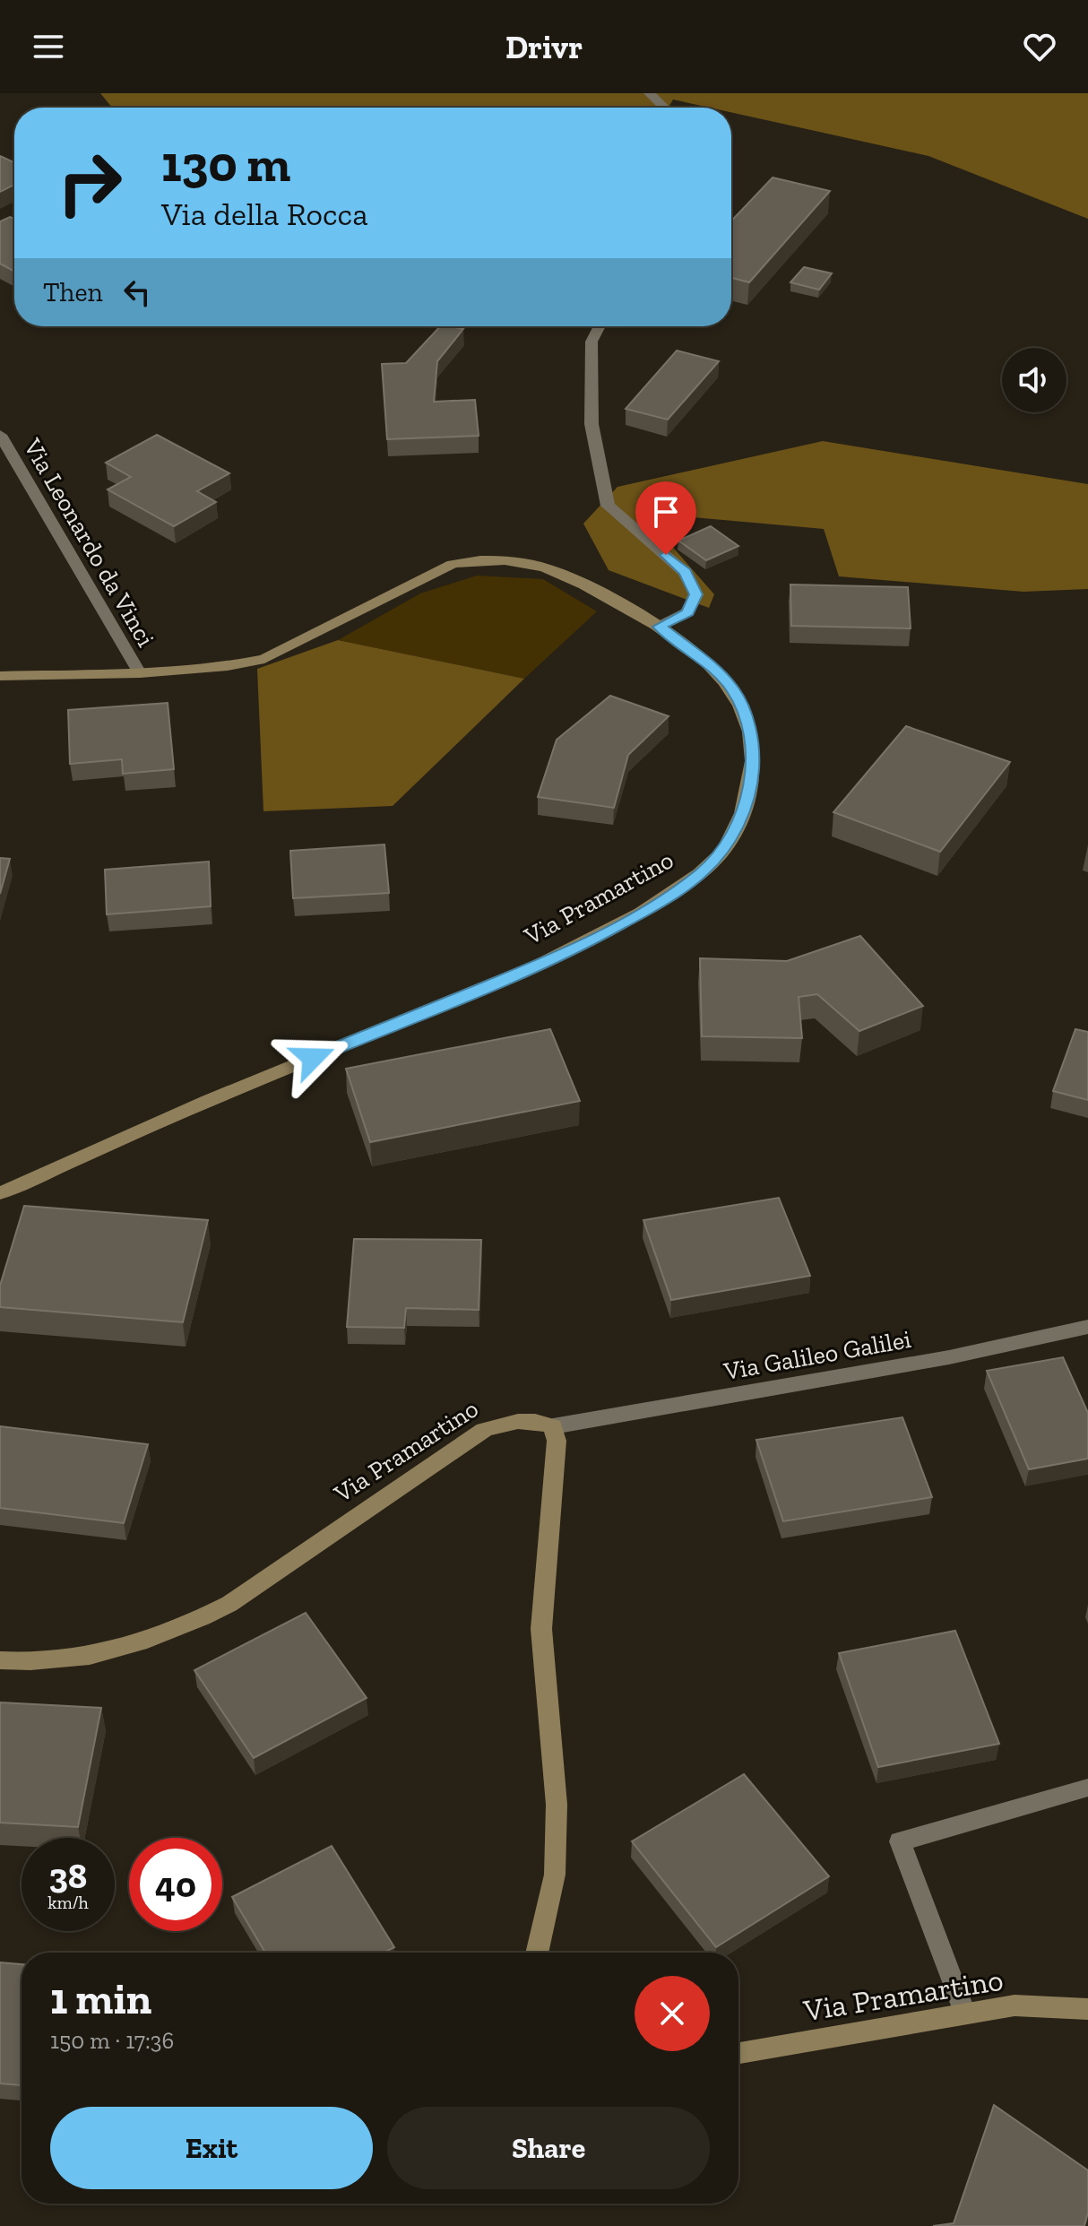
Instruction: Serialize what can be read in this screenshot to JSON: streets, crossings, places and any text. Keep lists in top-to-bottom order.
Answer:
{
  "streets": {
    "street": ["Via Leonardo da Vinci", "Via Pramartino", "Via Galileo Galilei"]
  },
  "crossings": [
    ["Via Leonardo da Vinci", "Via Pramartino"],
    ["Via Pramartino", "Via Galileo Galilei"]
  ],
  "page": {
    "header": "Drivr",
    "turn": ["130 m", "Via della Rocca"],
    "then": "Then",
    "speed": "38 km/h",
    "limit": "40",
    "heading": ["1 min", "150 m · 17:36"],
    "buttons": ["Exit", "Share"]
  }
}
